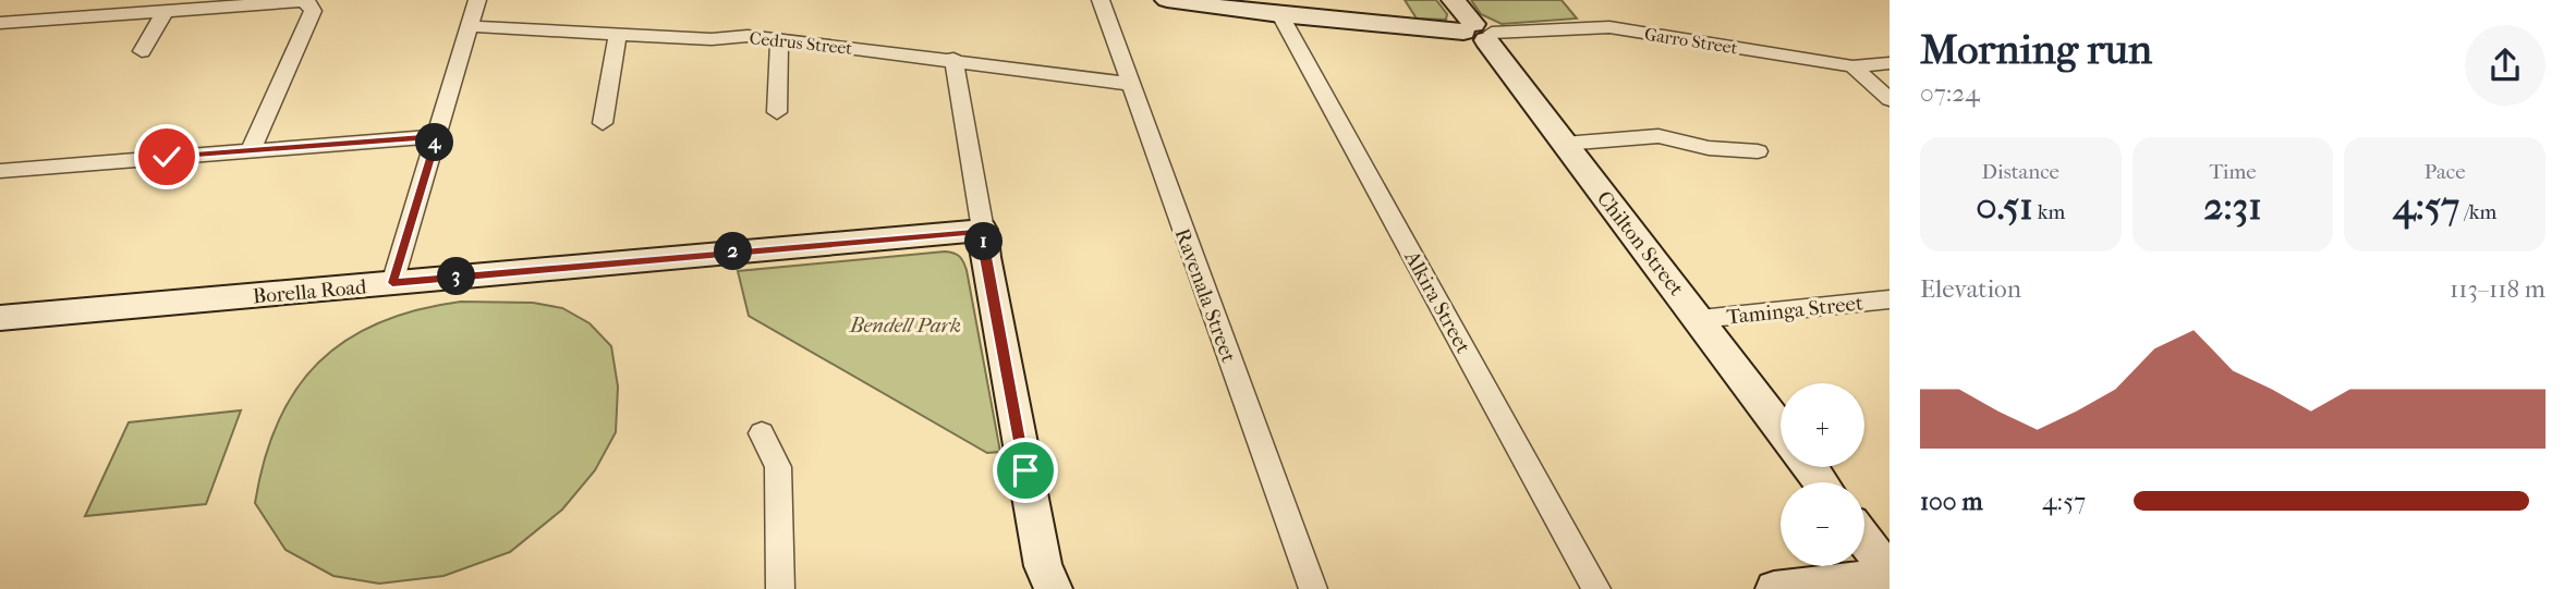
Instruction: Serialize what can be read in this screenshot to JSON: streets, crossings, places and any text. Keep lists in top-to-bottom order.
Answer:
{
  "streets": {
    "street": [
      "Garro Street",
      "Cedrus Street",
      "Chilton Street",
      "Borella Road",
      "Ravenala Street",
      "Alkira Street",
      "Taminga Street"
    ]
  },
  "crossings": [
    ["Garro Street", "Chilton Street"],
    ["Garro Street", "Alkira Street"],
    ["Cedrus Street", "Ravenala Street"],
    ["Chilton Street", "Taminga Street"]
  ],
  "parks": ["Bendell Park"],
  "page": {
    "heading": ["Morning run", "07:24"],
    "pins": [
      "4",
      "1",
      "2",
      "3"
    ],
    "stats": [
      ["Distance", "0.51 km"],
      ["Time", "2:31"],
      ["Pace", "4:57 /km"]
    ],
    "chart": ["Elevation", "113–118 m"],
    "map_buttons": ["+", "−"],
    "list": [
      {
        "name": "100 m",
        "note": "4:57"
      }
    ]
  }
}
